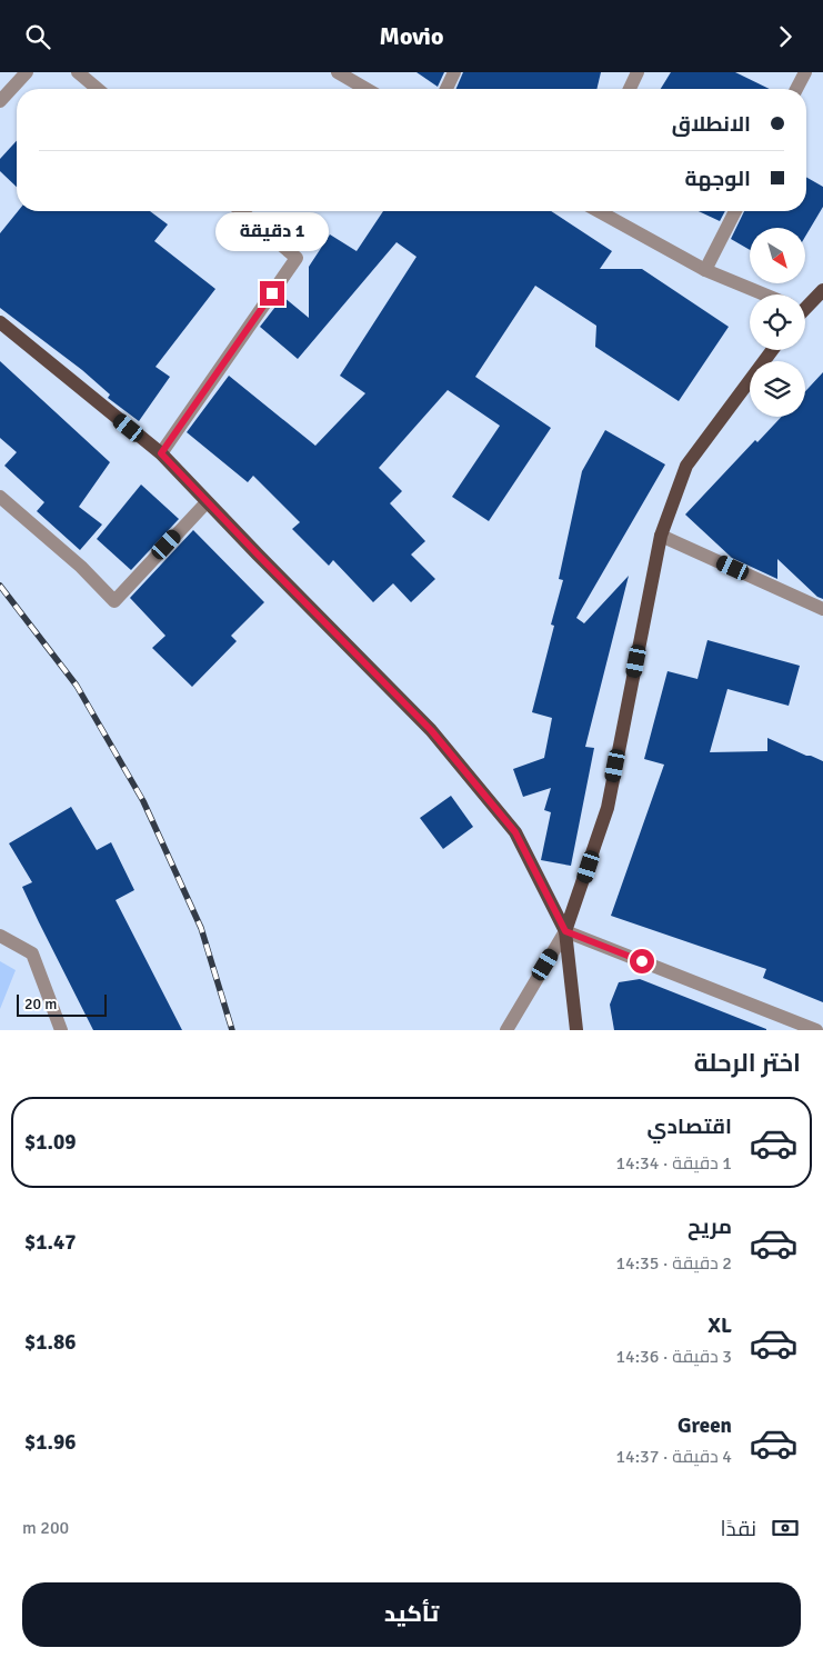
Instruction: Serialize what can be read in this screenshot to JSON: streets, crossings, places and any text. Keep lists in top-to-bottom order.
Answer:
{
  "scale_bar": "20 m",
  "north": "bottom right",
  "page": {
    "header": "Movio",
    "banner": ["الانطلاق", "الوجهة"],
    "bubble": "1 دقيقة",
    "scale": "20 m",
    "heading": "اختر الرحلة",
    "list": [
      {
        "name": "اقتصادي",
        "note": "1 دقيقة · 14:34",
        "value": "$1.09"
      },
      {
        "name": "مريح",
        "note": "2 دقيقة · 14:35",
        "value": "$1.47"
      },
      {
        "name": "XL",
        "note": "3 دقيقة · 14:36",
        "value": "$1.86"
      },
      {
        "name": "Green",
        "note": "4 دقيقة · 14:37",
        "value": "$1.96"
      }
    ],
    "pay": ["نقدًا", "200 m"],
    "buttons": "تأكيد"
  }
}
